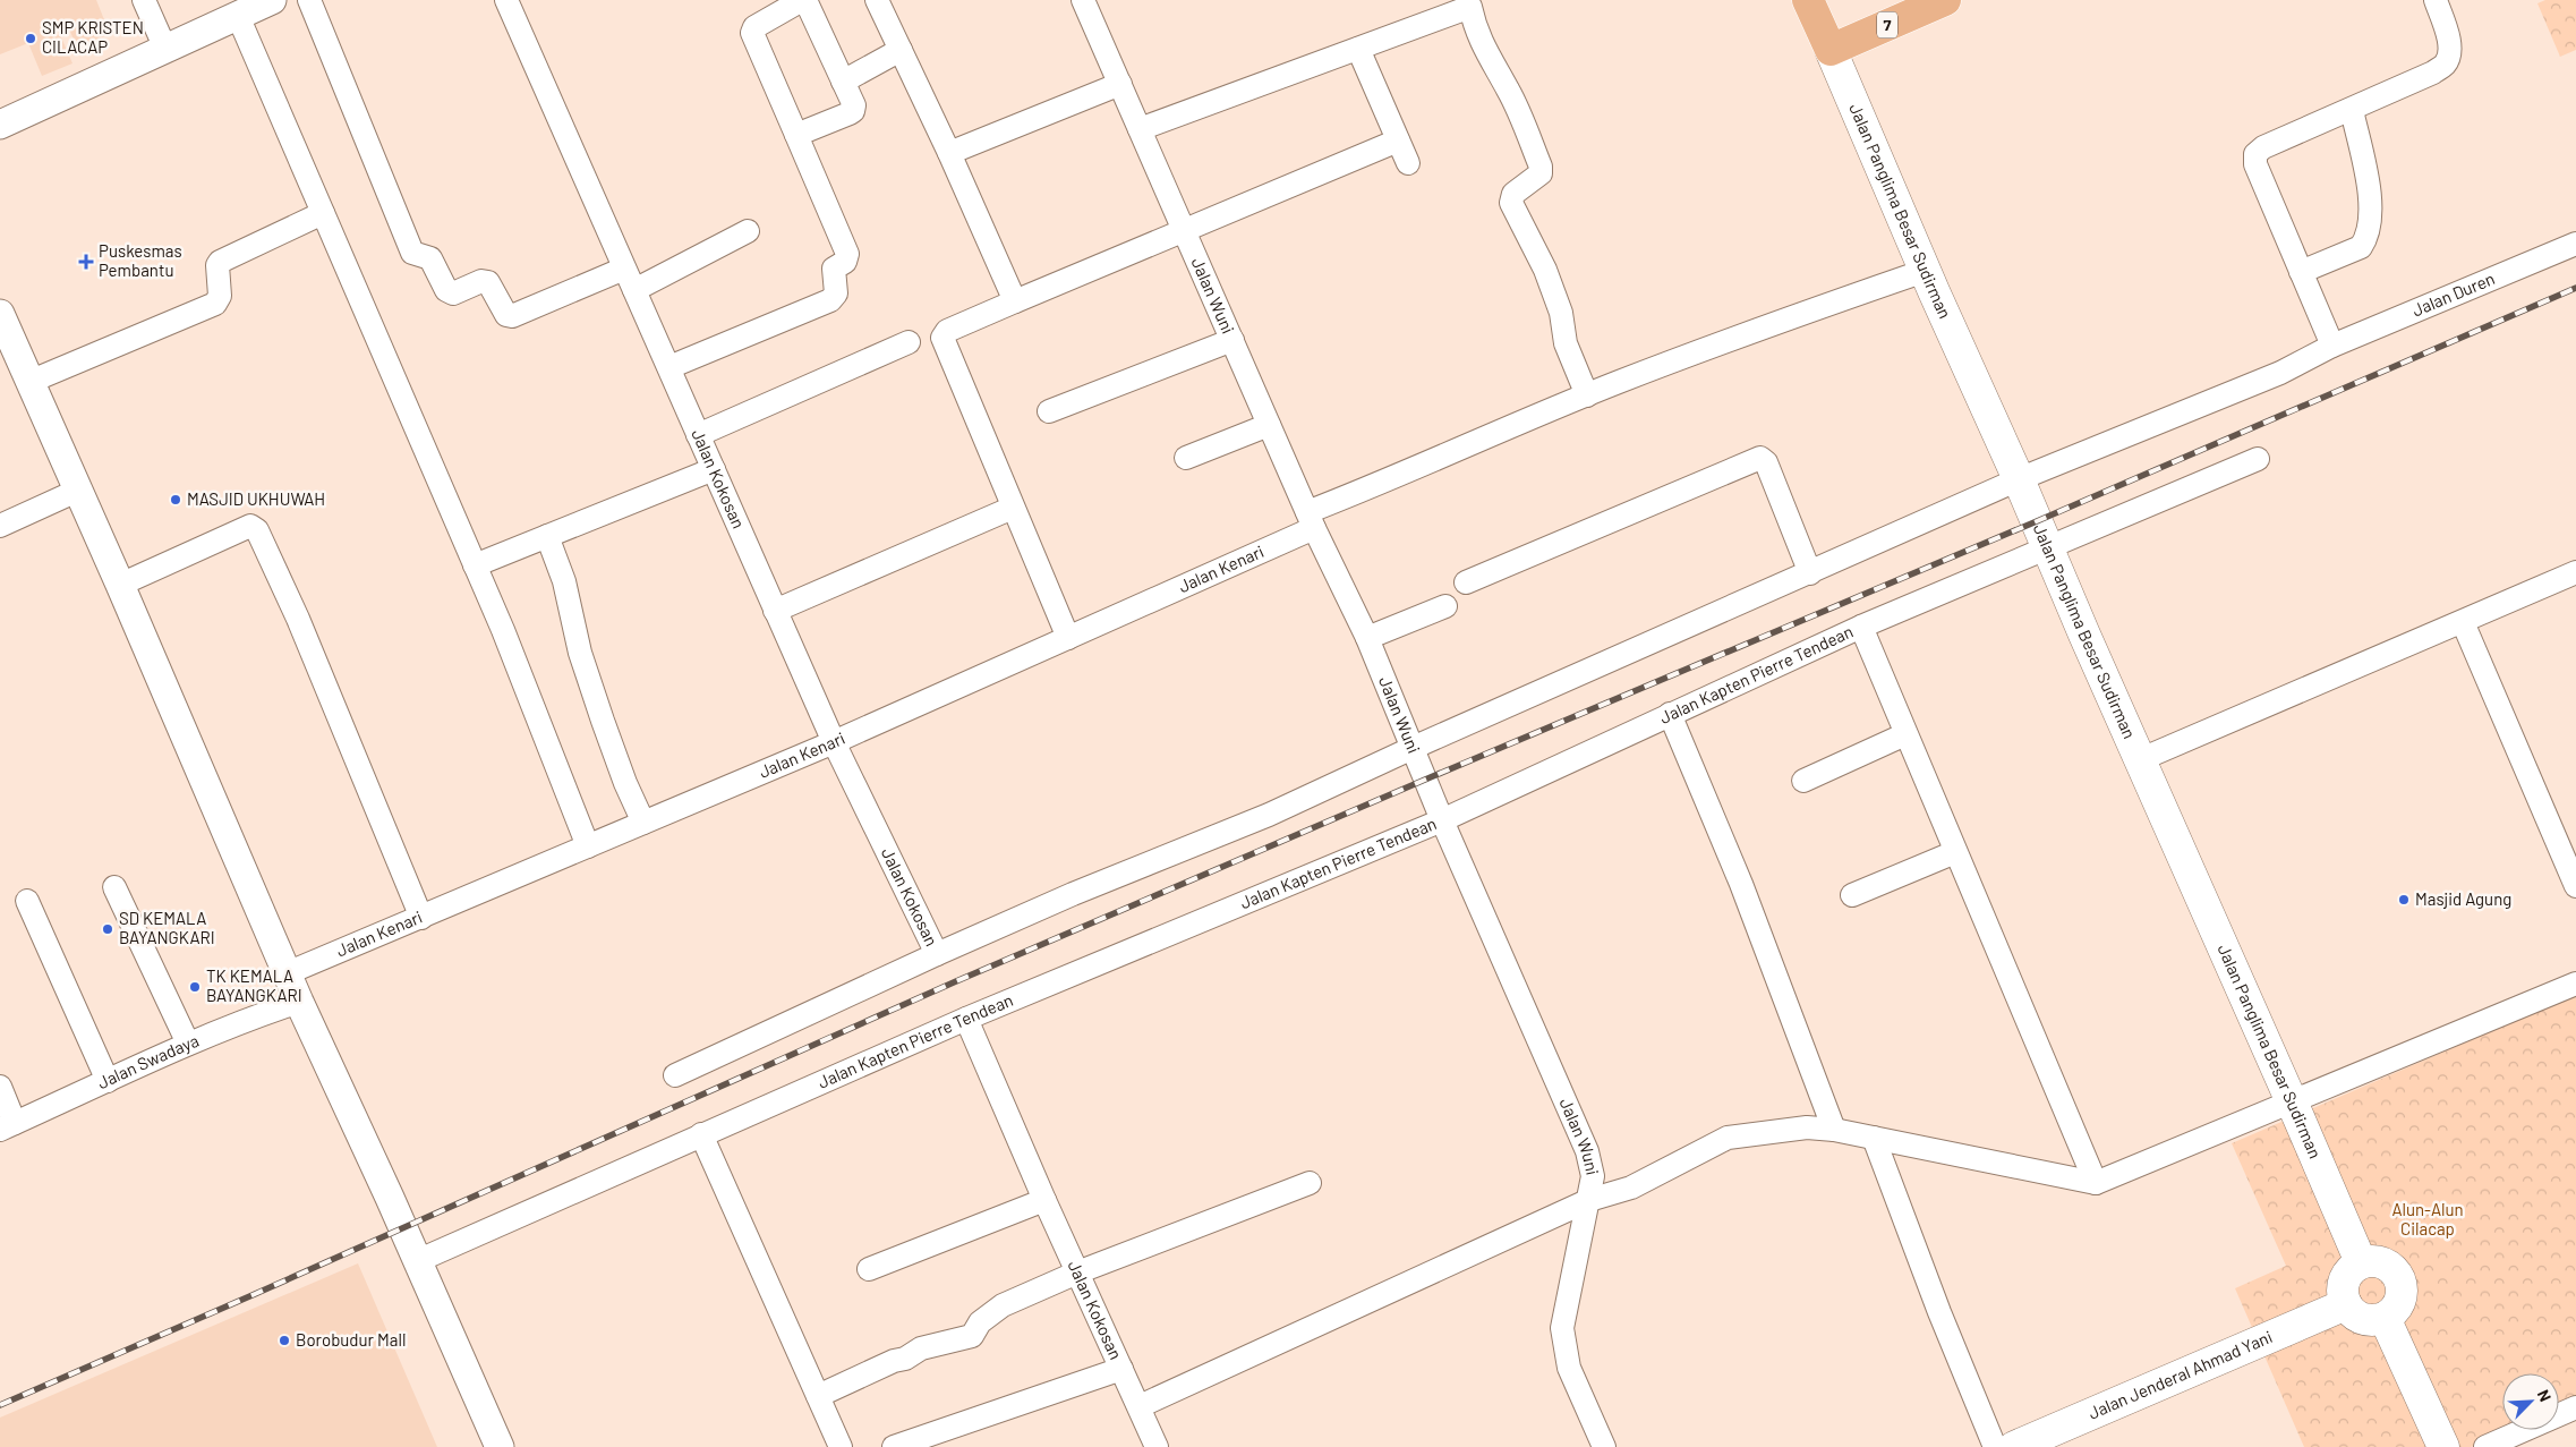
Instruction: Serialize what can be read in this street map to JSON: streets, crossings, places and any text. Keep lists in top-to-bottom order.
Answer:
{
  "streets": {
    "highway": ["7", "Jalan Panglima Besar Sudirman"],
    "main road": ["Jalan Jenderal Ahmad Yani"],
    "street": [
      "Jalan Duren",
      "Jalan Wuni",
      "Jalan Kokosan",
      "Jalan Kenari",
      "Jalan Kapten Pierre Tendean",
      "Jalan Swadaya"
    ]
  },
  "crossings": [
    ["7", "Jalan Panglima Besar Sudirman"],
    ["Jalan Panglima Besar Sudirman", "Jalan Duren"],
    ["Jalan Panglima Besar Sudirman", "Jalan Kenari"],
    ["Jalan Panglima Besar Sudirman", "Jalan Kapten Pierre Tendean"],
    ["Jalan Panglima Besar Sudirman", "Jalan Jenderal Ahmad Yani"],
    ["Jalan Duren", "Jalan Wuni"],
    ["Jalan Duren", "Jalan Kokosan"],
    ["Jalan Wuni", "Jalan Kenari"],
    ["Jalan Wuni", "Jalan Kapten Pierre Tendean"],
    ["Jalan Kokosan", "Jalan Kenari"],
    ["Jalan Kokosan", "Jalan Kapten Pierre Tendean"]
  ],
  "parks": ["Alun-Alun Cilacap"],
  "places": {
    "other": [
      "SMP KRISTEN CILACAP",
      "MASJID UKHUWAH",
      "Masjid Agung",
      "SD KEMALA BAYANGKARI",
      "TK KEMALA BAYANGKARI",
      "Borobudur Mall"
    ],
    "health": ["Puskesmas Pembantu"]
  },
  "north": "top right"
}
